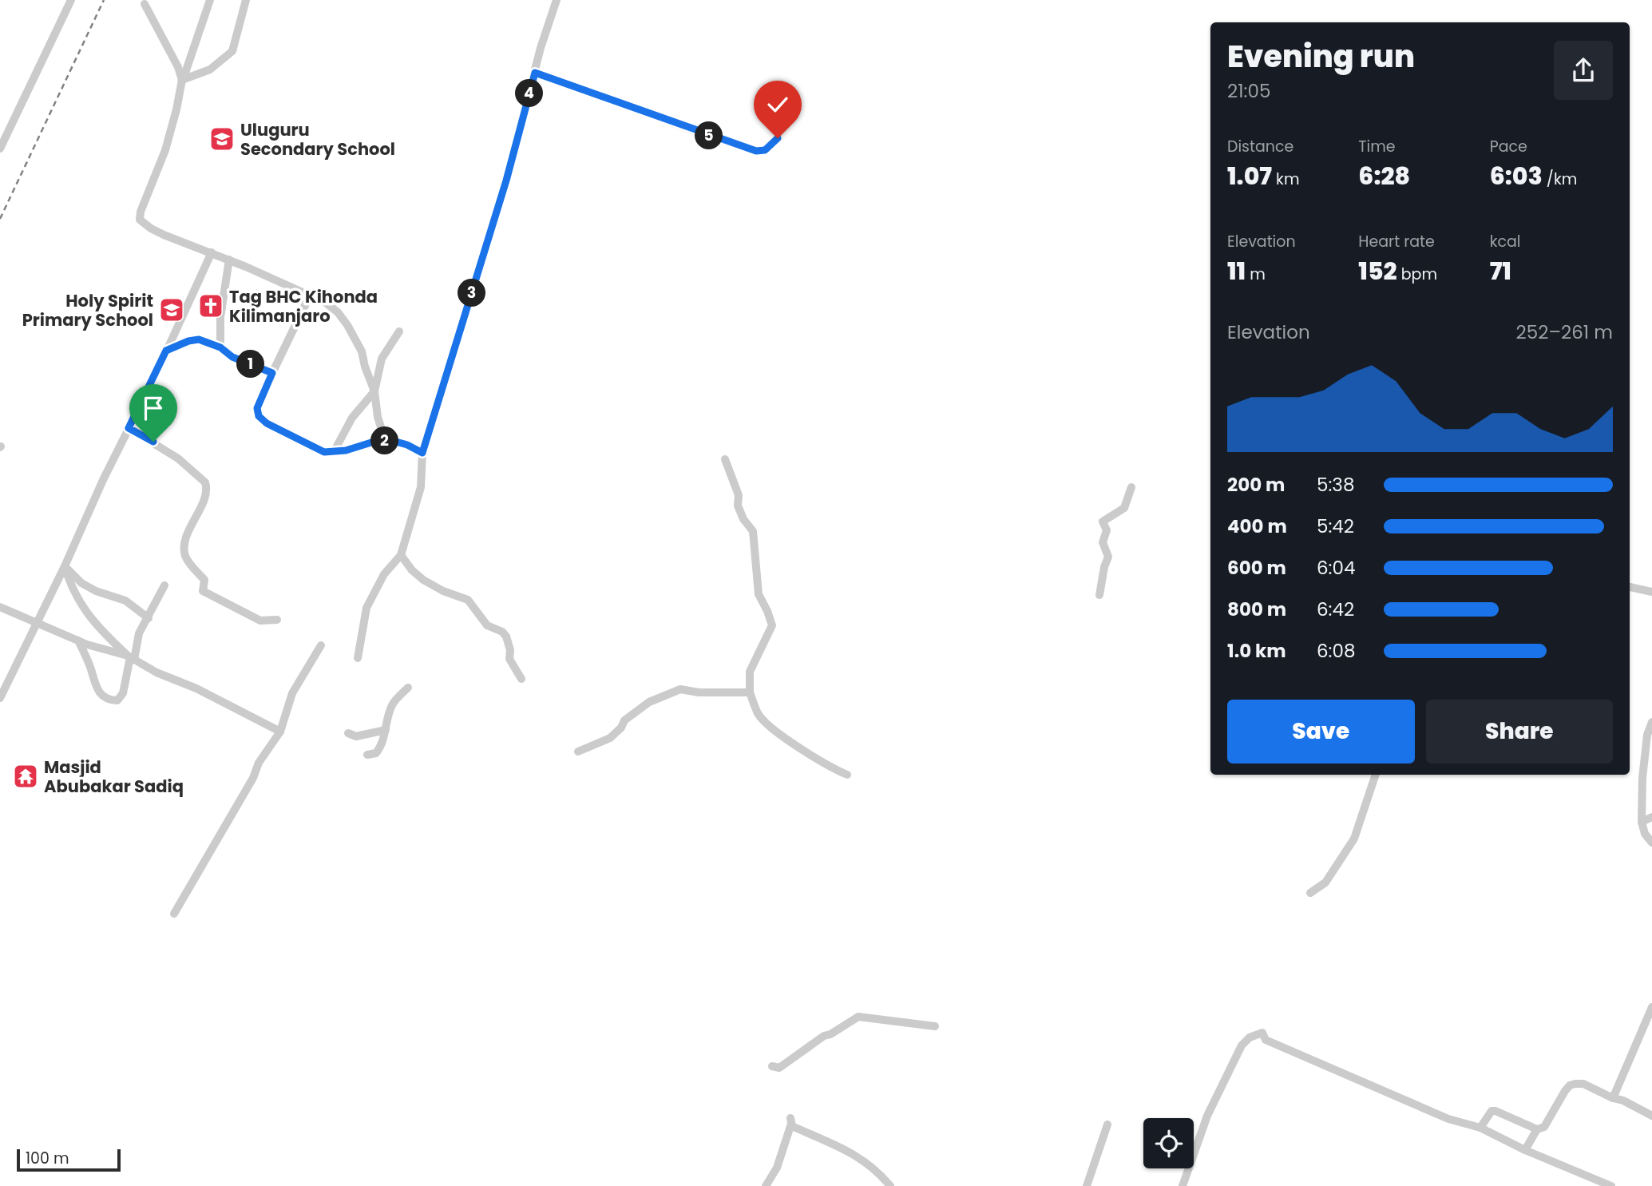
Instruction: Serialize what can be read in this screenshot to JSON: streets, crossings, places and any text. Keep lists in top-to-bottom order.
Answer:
{
  "places": {
    "school or university": ["Uluguru Secondary School", "Holy Spirit Primary School"],
    "church": ["Tag BHC Kihonda Kilimanjaro"],
    "temple": ["Masjid Abubakar Sadiq"]
  },
  "scale_bar": "100 m",
  "page": {
    "heading": ["Evening run", "21:05"],
    "pins": [
      "4",
      "5",
      "3",
      "1",
      "2"
    ],
    "stats": [
      ["Distance", "1.07 km"],
      ["Time", "6:28"],
      ["Pace", "6:03 /km"],
      ["Elevation", "11 m"],
      ["Heart rate", "152 bpm"],
      ["kcal", "71"]
    ],
    "chart": ["Elevation", "252–261 m"],
    "list": [
      {
        "name": "200 m",
        "note": "5:38"
      },
      {
        "name": "400 m",
        "note": "5:42"
      },
      {
        "name": "600 m",
        "note": "6:04"
      },
      {
        "name": "800 m",
        "note": "6:42"
      },
      {
        "name": "1.0 km",
        "note": "6:08"
      }
    ],
    "buttons": ["Save", "Share"],
    "scale": "100 m"
  }
}
